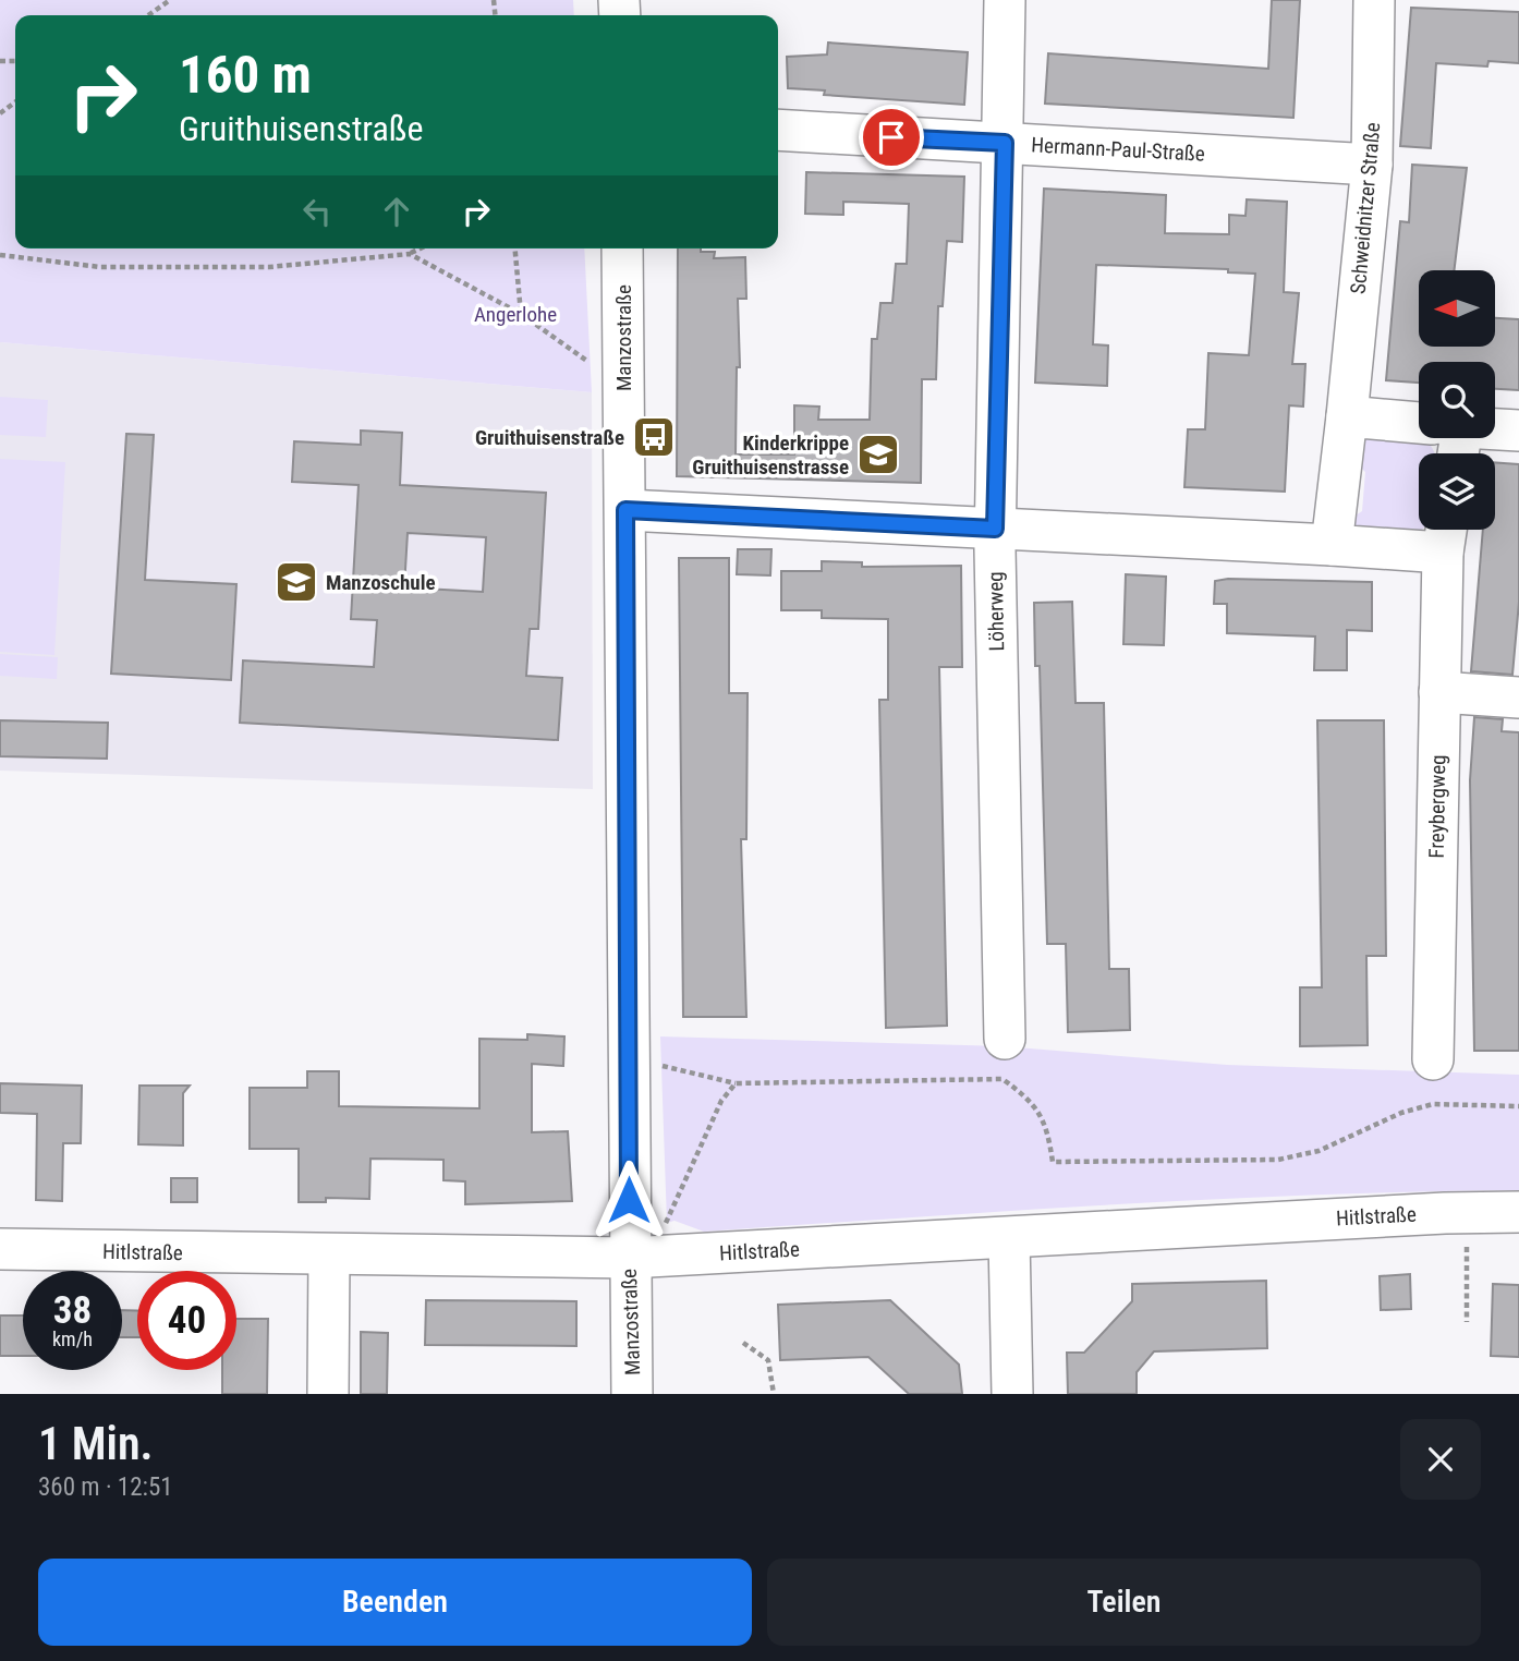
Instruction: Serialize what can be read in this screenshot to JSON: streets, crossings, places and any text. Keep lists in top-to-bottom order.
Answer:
{
  "streets": {
    "street": [
      "Hermann-Paul-Straße",
      "Schweidnitzer Straße",
      "Manzostraße",
      "Löherweg",
      "Freybergweg",
      "Hitlstraße"
    ]
  },
  "crossings": [
    ["Hermann-Paul-Straße", "Schweidnitzer Straße"],
    ["Hermann-Paul-Straße", "Löherweg"],
    ["Manzostraße", "Hitlstraße"]
  ],
  "parks": ["Angerlohe"],
  "places": {
    "bus stop": ["Gruithuisenstraße"],
    "school or university": ["Kinderkrippe Gruithuisenstrasse", "Manzoschule"]
  },
  "north": "left",
  "page": {
    "turn": ["160 m", "Gruithuisenstraße"],
    "speed": "38 km/h",
    "limit": "40",
    "heading": ["1 Min.", "360 m · 12:51"],
    "buttons": ["Beenden", "Teilen"]
  }
}
